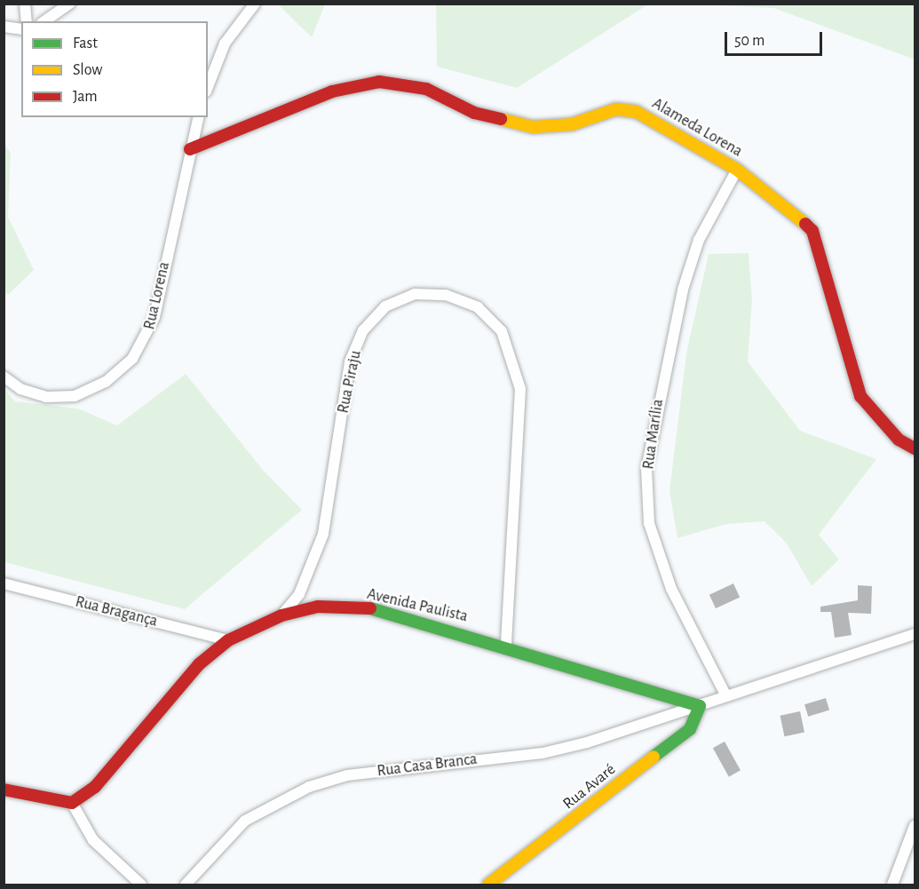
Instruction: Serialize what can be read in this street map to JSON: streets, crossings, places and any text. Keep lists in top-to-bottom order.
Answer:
{
  "streets": {
    "street": [
      "Alameda Lorena",
      "Rua Lorena",
      "Rua Piraju",
      "Rua Marília",
      "Avenida Paulista",
      "Rua Bragança",
      "Rua Casa Branca",
      "Rua Avaré"
    ]
  },
  "crossings": [
    ["Alameda Lorena", "Rua Lorena"],
    ["Alameda Lorena", "Rua Marília"],
    ["Rua Piraju", "Avenida Paulista"],
    ["Rua Marília", "Rua Casa Branca"],
    ["Avenida Paulista", "Rua Bragança"],
    ["Avenida Paulista", "Rua Casa Branca"],
    ["Avenida Paulista", "Rua Avaré"],
    ["Rua Casa Branca", "Rua Avaré"]
  ],
  "legend": ["Fast", "Slow", "Jam"],
  "scale_bar": "50 m"
}
